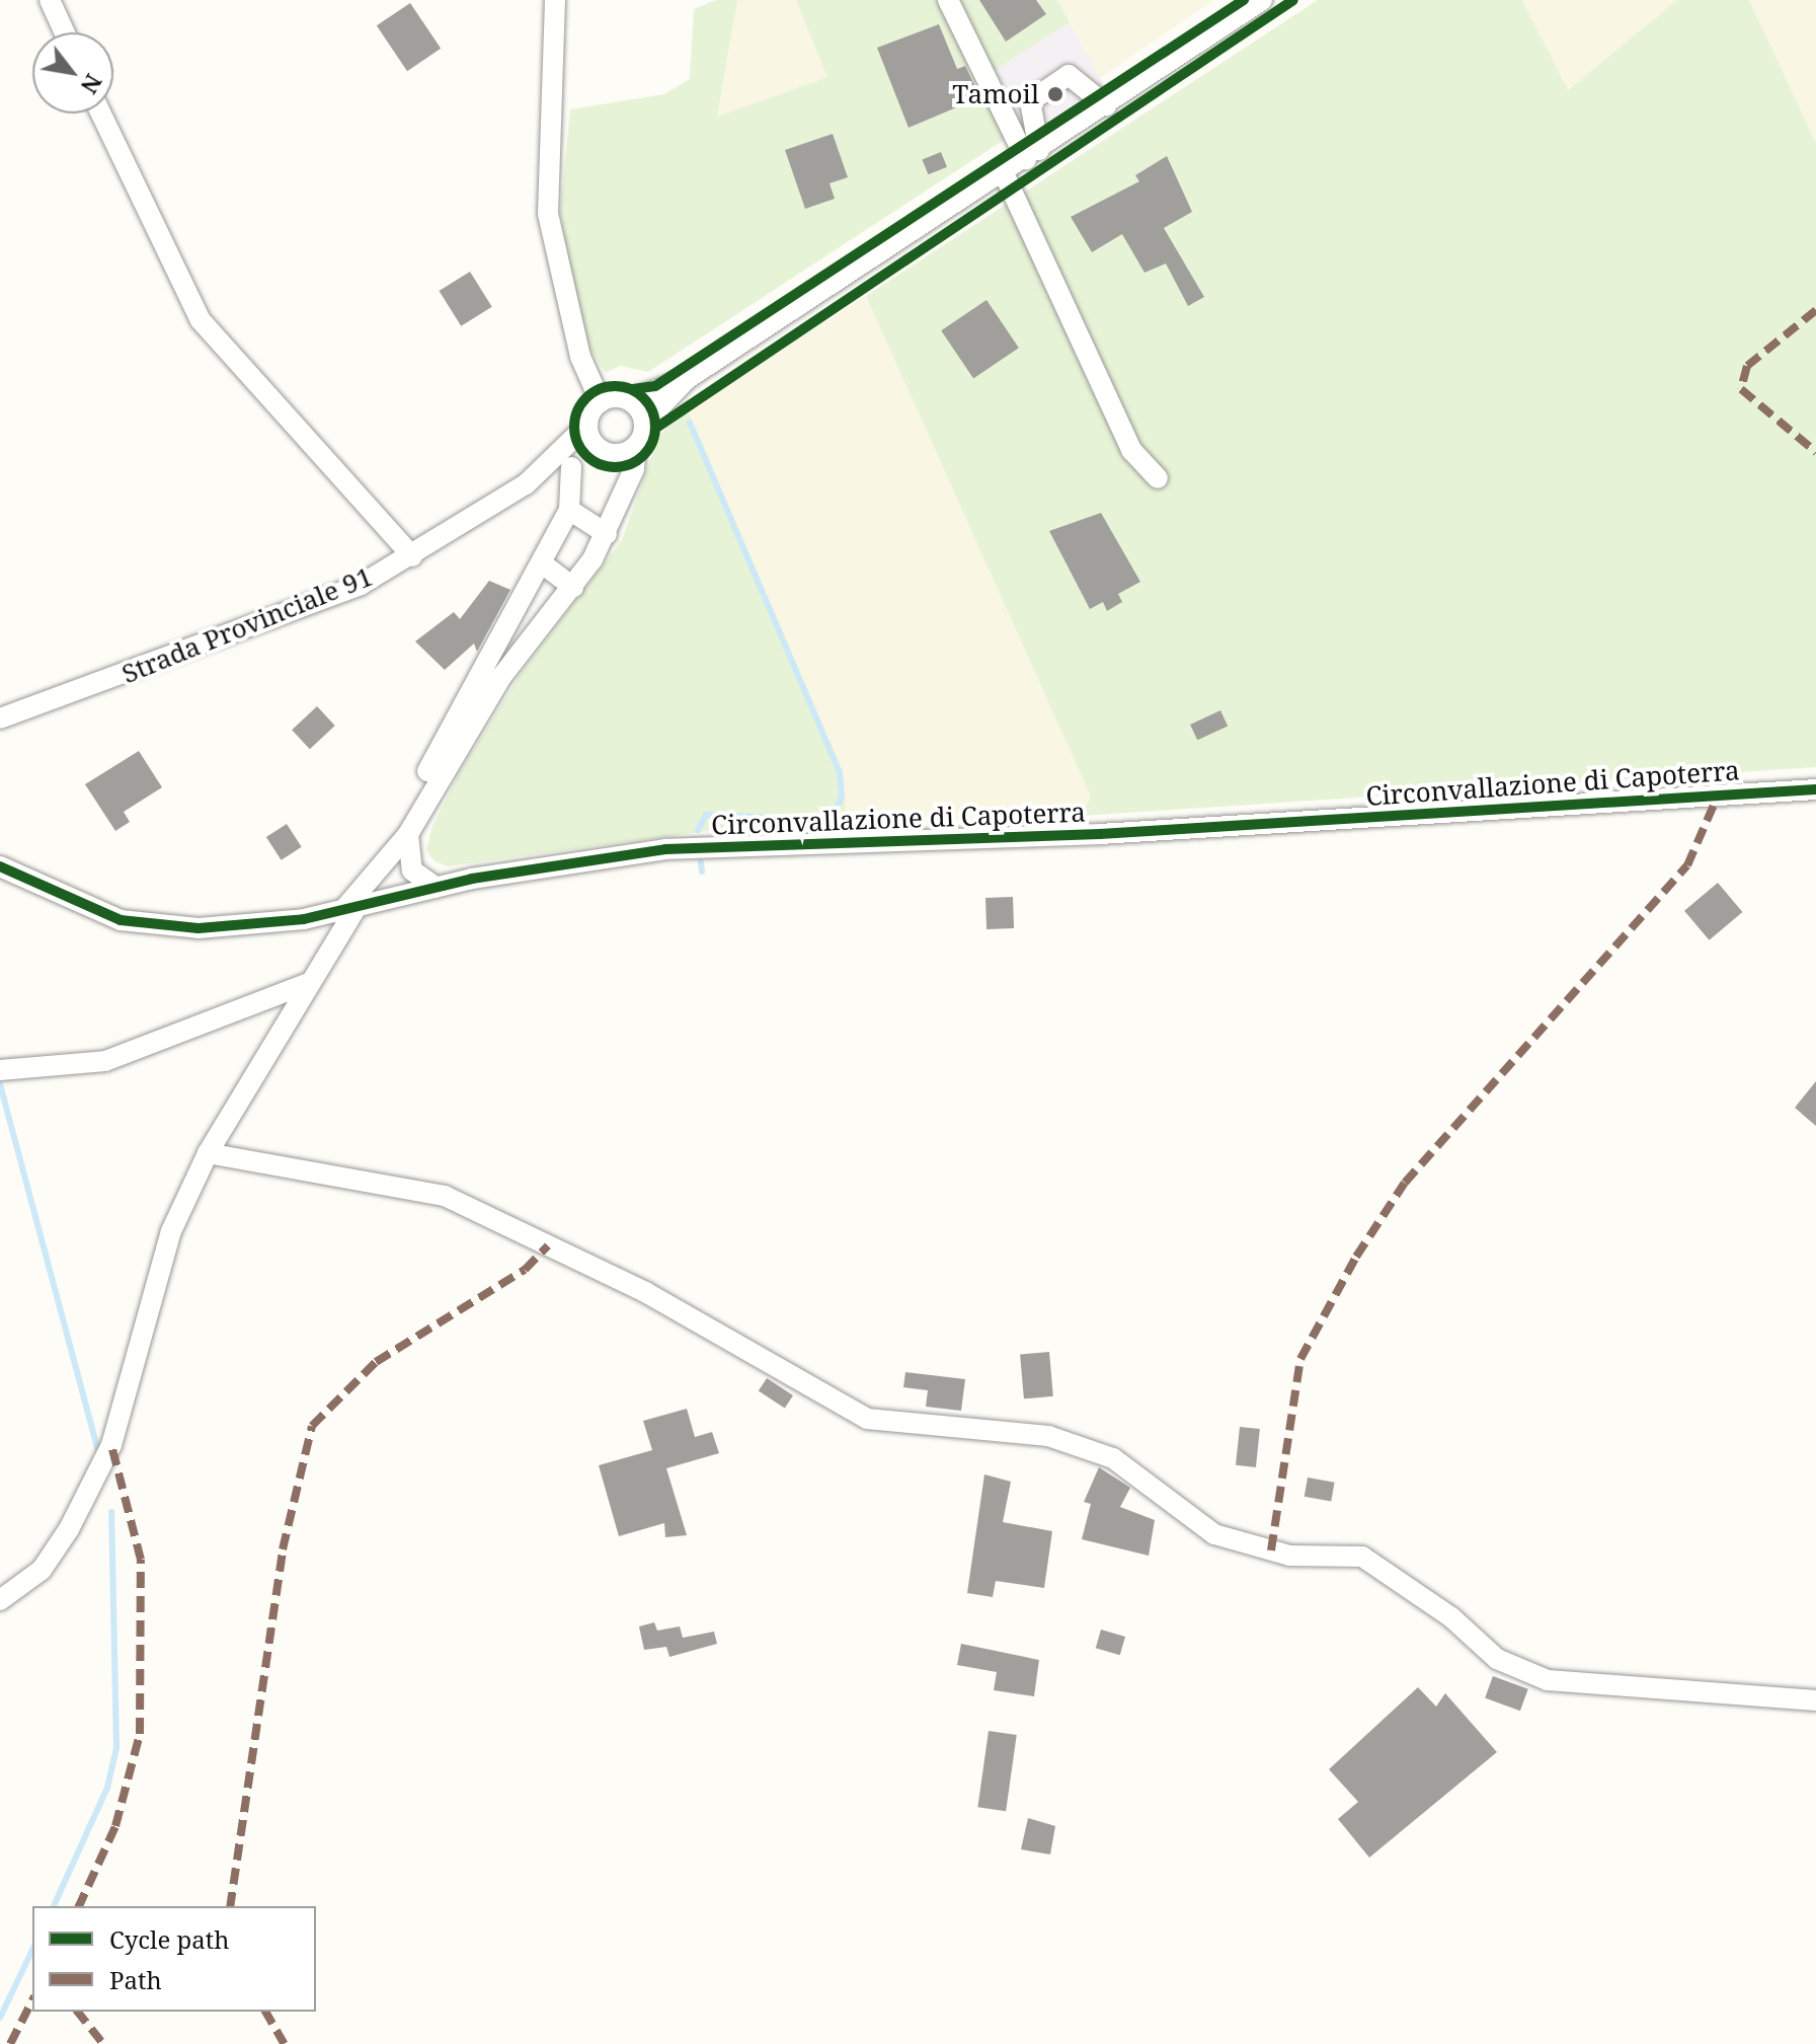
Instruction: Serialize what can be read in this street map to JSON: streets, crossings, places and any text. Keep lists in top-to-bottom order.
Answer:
{
  "streets": {
    "street": ["Strada Provinciale 91", "Circonvallazione di Capoterra"]
  },
  "places": ["Tamoil"],
  "legend": ["Cycle path", "Path"],
  "north": "bottom right"
}
